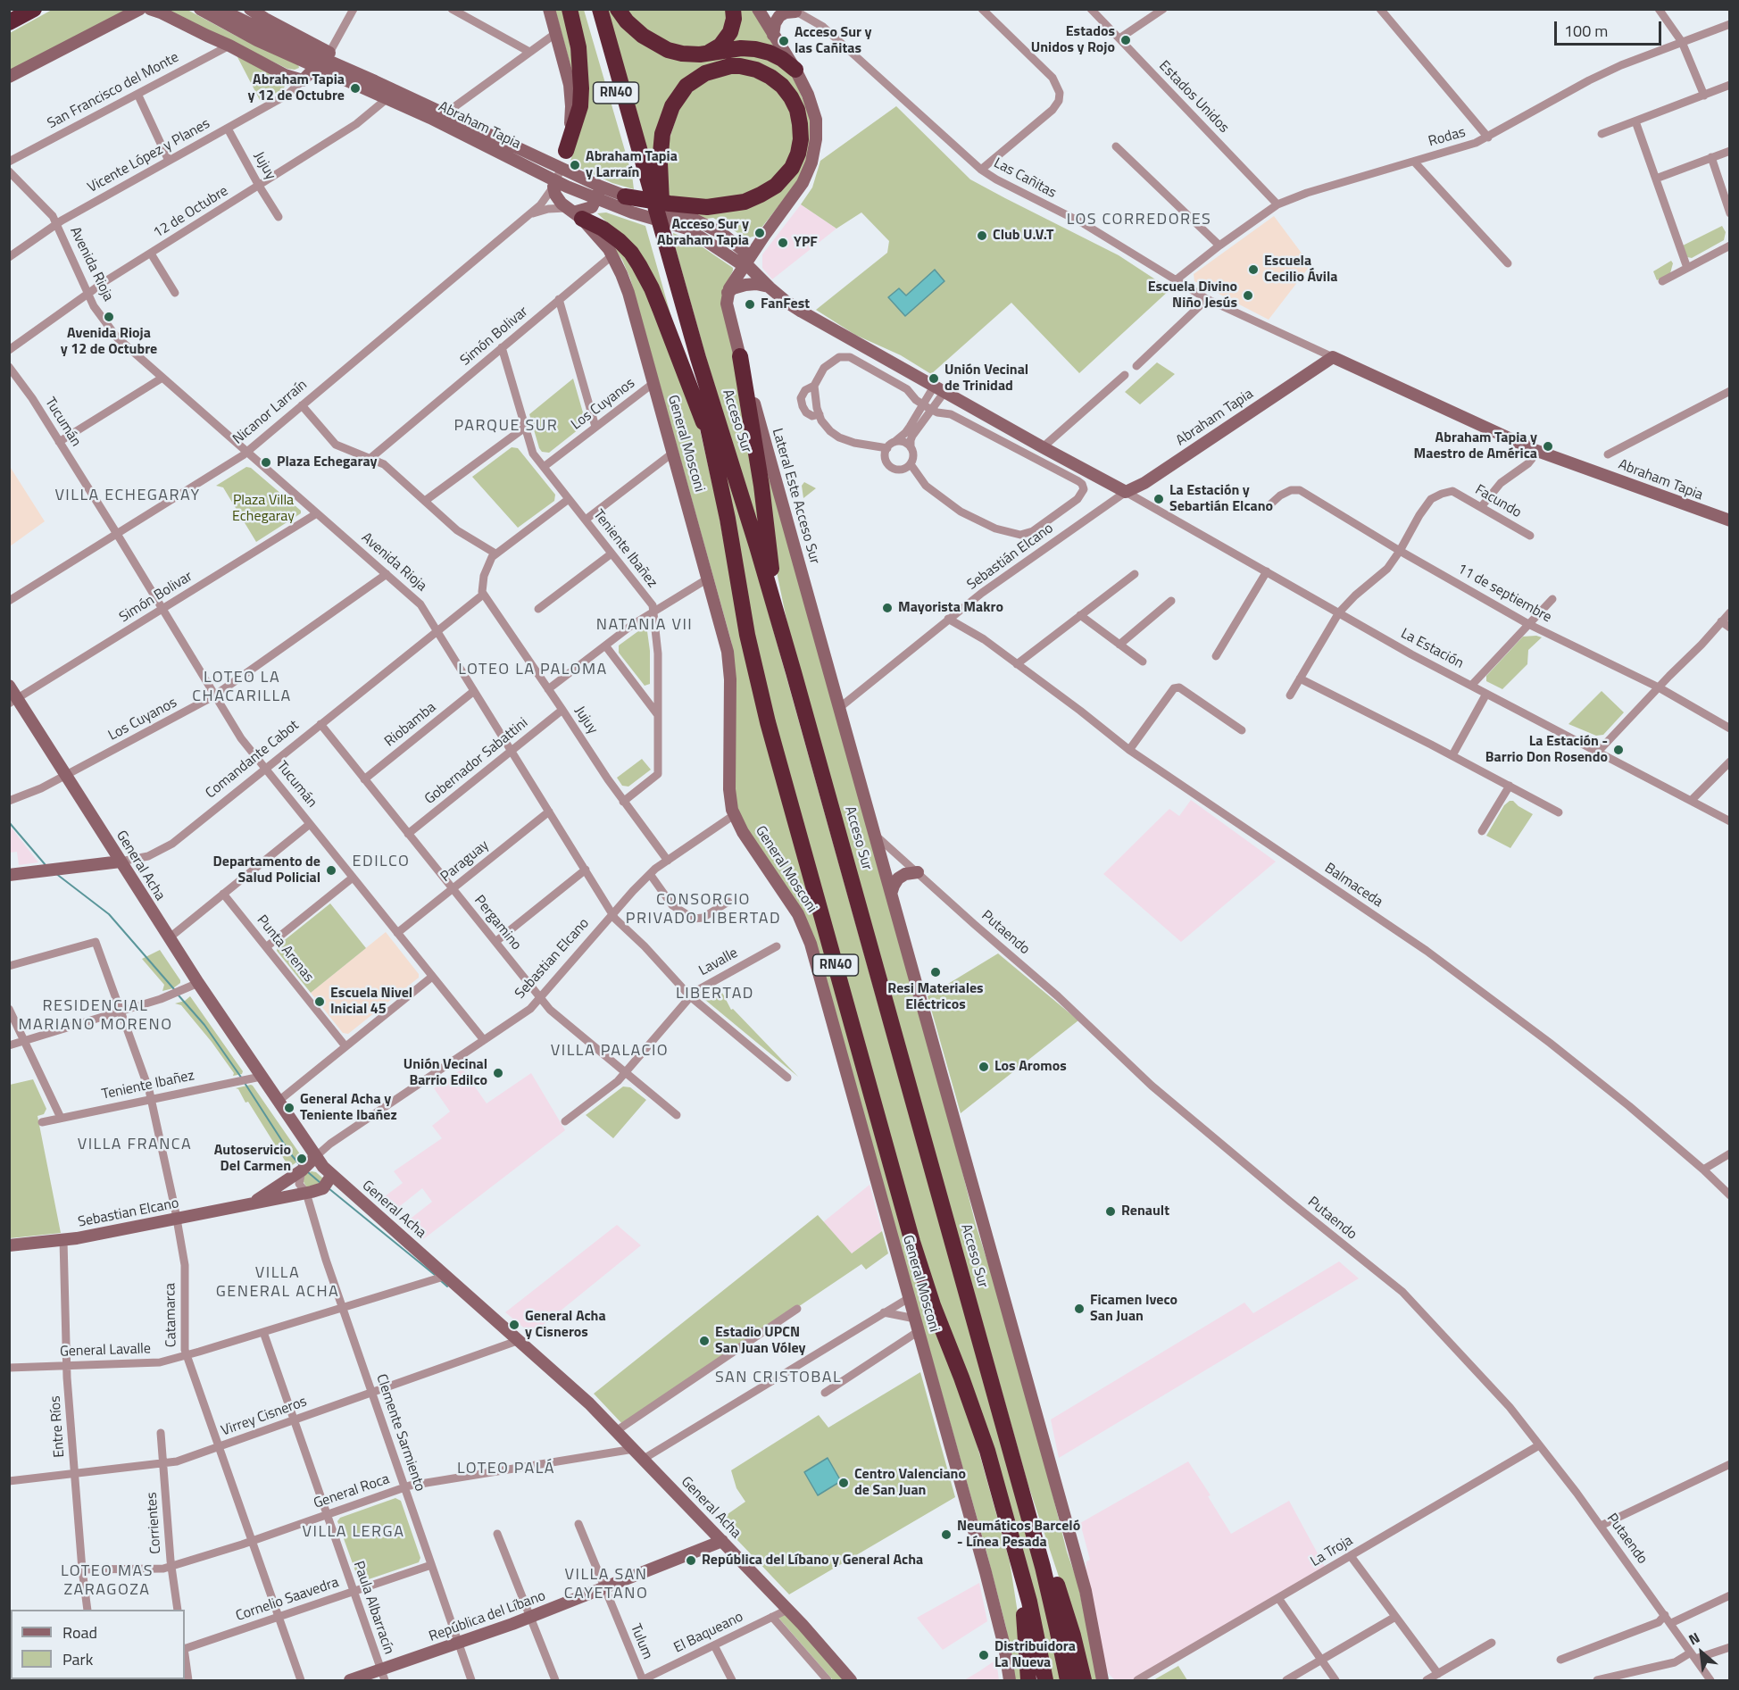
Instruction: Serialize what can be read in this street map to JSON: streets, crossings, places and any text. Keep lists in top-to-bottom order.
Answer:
{
  "streets": {
    "highway": ["RN40", "Acceso Sur"],
    "street": [
      "San Francisco del Monte",
      "Estados Unidos",
      "Abraham Tapia",
      "Rodas",
      "Vicente López y Planes",
      "Jujuy",
      "Las Cañitas",
      "12 de Octubre",
      "Avenida Rioja",
      "Simón Bolivar",
      "Los Cuyanos",
      "Nicanor Larraín",
      "Tucumán",
      "General Mosconi",
      "Lateral Este Acceso Sur",
      "Facundo",
      "Teniente Ibañez",
      "Sebastián Elcano",
      "11 de septiembre",
      "La Estación",
      "Riobamba",
      "Comandante Cabot",
      "Gobernador Sabattini",
      "Paraguay",
      "General Acha",
      "Balmaceda",
      "Pergamino",
      "Putaendo",
      "Punta Arenas",
      "Sebastian Elcano",
      "Lavalle",
      "Catamarca",
      "General Lavalle",
      "Virrey Cisneros",
      "Entre Ríos",
      "Clemente Sarmiento",
      "General Roca",
      "Corrientes",
      "La Troja",
      "Cornelio Saavedra",
      "Paula Albarracín",
      "República del Líbano",
      "El Baqueano",
      "Tulum"
    ]
  },
  "crossings": [
    ["Estados Unidos", "Rodas"],
    ["Abraham Tapia", "Las Cañitas"],
    ["Abraham Tapia", "12 de Octubre"],
    ["Abraham Tapia", "Nicanor Larraín"],
    ["Abraham Tapia", "General Mosconi"],
    ["Abraham Tapia", "Sebastián Elcano"],
    ["Abraham Tapia", "La Estación"],
    ["Rodas", "Las Cañitas"],
    ["Vicente López y Planes", "Jujuy"],
    ["Vicente López y Planes", "Avenida Rioja"],
    ["Jujuy", "12 de Octubre"],
    ["Jujuy", "Teniente Ibañez"],
    ["Jujuy", "Comandante Cabot"],
    ["Jujuy", "Gobernador Sabattini"],
    ["Jujuy", "Sebastian Elcano"],
    ["12 de Octubre", "Avenida Rioja"],
    ["Avenida Rioja", "Simón Bolivar"],
    ["Avenida Rioja", "Los Cuyanos"],
    ["Avenida Rioja", "Nicanor Larraín"],
    ["Avenida Rioja", "Riobamba"],
    ["Avenida Rioja", "Comandante Cabot"],
    ["Avenida Rioja", "Gobernador Sabattini"],
    ["Avenida Rioja", "Paraguay"],
    ["Avenida Rioja", "Sebastian Elcano"],
    ["Avenida Rioja", "Lavalle"],
    ["Simón Bolivar", "Tucumán"],
    ["Simón Bolivar", "General Mosconi"],
    ["Simón Bolivar", "Teniente Ibañez"],
    ["Simón Bolivar", "General Acha"],
    ["Los Cuyanos", "Tucumán"],
    ["Los Cuyanos", "General Mosconi"],
    ["Los Cuyanos", "Teniente Ibañez"],
    ["Los Cuyanos", "General Acha"],
    ["Nicanor Larraín", "Tucumán"],
    ["Nicanor Larraín", "General Mosconi"],
    ["Tucumán", "Comandante Cabot"],
    ["Tucumán", "Paraguay"],
    ["Tucumán", "Sebastian Elcano"],
    ["General Mosconi", "Sebastian Elcano"],
    ["Lateral Este Acceso Sur", "Sebastián Elcano"],
    ["Facundo", "11 de septiembre"],
    ["Teniente Ibañez", "General Acha"],
    ["Teniente Ibañez", "Catamarca"],
    ["Sebastián Elcano", "La Estación"],
    ["Sebastián Elcano", "Balmaceda"],
    ["Riobamba", "Pergamino"],
    ["Comandante Cabot", "General Acha"],
    ["Comandante Cabot", "Pergamino"],
    ["Gobernador Sabattini", "Pergamino"],
    ["Paraguay", "Pergamino"],
    ["General Acha", "Sebastian Elcano"],
    ["General Acha", "General Lavalle"],
    ["General Acha", "Virrey Cisneros"],
    ["General Acha", "Clemente Sarmiento"],
    ["General Acha", "General Roca"],
    ["General Acha", "República del Líbano"],
    ["General Acha", "El Baqueano"],
    ["Pergamino", "Sebastian Elcano"],
    ["Pergamino", "Lavalle"],
    ["Putaendo", "La Troja"],
    ["Sebastian Elcano", "Catamarca"],
    ["Sebastian Elcano", "Entre Ríos"],
    ["Sebastian Elcano", "Clemente Sarmiento"],
    ["Catamarca", "General Lavalle"],
    ["Catamarca", "Virrey Cisneros"],
    ["Catamarca", "General Roca"],
    ["Catamarca", "Cornelio Saavedra"],
    ["General Lavalle", "Entre Ríos"],
    ["General Lavalle", "Clemente Sarmiento"],
    ["General Lavalle", "Paula Albarracín"],
    ["Virrey Cisneros", "Entre Ríos"],
    ["Virrey Cisneros", "Clemente Sarmiento"],
    ["Virrey Cisneros", "Corrientes"],
    ["Virrey Cisneros", "Paula Albarracín"],
    ["Entre Ríos", "General Roca"],
    ["Clemente Sarmiento", "General Roca"],
    ["Clemente Sarmiento", "Cornelio Saavedra"],
    ["Clemente Sarmiento", "República del Líbano"],
    ["General Roca", "Corrientes"],
    ["General Roca", "Paula Albarracín"],
    ["Cornelio Saavedra", "Paula Albarracín"],
    ["Paula Albarracín", "República del Líbano"],
    ["República del Líbano", "Tulum"],
    ["El Baqueano", "Tulum"]
  ],
  "districts": [
    "LOS CORREDORES",
    "PARQUE SUR",
    "VILLA ECHEGARAY",
    "NATANIA VII",
    "LOTEO LA PALOMA",
    "LOTEO LA CHACARILLA",
    "EDILCO",
    "CONSORCIO PRIVADO LIBERTAD",
    "LIBERTAD",
    "RESIDENCIAL MARIANO MORENO",
    "VILLA PALACIO",
    "VILLA FRANCA",
    "VILLA GENERAL ACHA",
    "SAN CRISTOBAL",
    "LOTEO PALÁ",
    "VILLA LERGA",
    "LOTEO MAS ZARAGOZA",
    "VILLA SAN CAYETANO"
  ],
  "parks": ["Plaza Villa Echegaray"],
  "places": [
    "Estados Unidos y Rojo",
    "Acceso Sur y las Cañitas",
    "Abraham Tapia y 12 de Octubre",
    "Abraham Tapia y Larraín",
    "Acceso Sur y Abraham Tapia",
    "Club U.V.T",
    "YPF",
    "Escuela Cecilio Ávila",
    "Escuela Divino Niño Jesús",
    "FanFest",
    "Avenida Rioja y 12 de Octubre",
    "Unión Vecinal de Trinidad",
    "Abraham Tapia y Maestro de América",
    "Plaza Echegaray",
    "La Estación y Sebartián Elcano",
    "Mayorista Makro",
    "La Estación - Barrio Don Rosendo",
    "Departamento de Salud Policial",
    "Resi Materiales Eléctricos",
    "Escuela Nivel Inicial 45",
    "Los Aromos",
    "Unión Vecinal Barrio Edilco",
    "General Acha y Teniente Ibañez",
    "Autoservicio Del Carmen",
    "Renault",
    "Ficamen Iveco San Juan",
    "General Acha y Cisneros",
    "Estadio UPCN San Juan Vóley",
    "Centro Valenciano de San Juan",
    "Neumáticos Barceló - Línea Pesada",
    "República del Líbano y General Acha",
    "Distribuidora La Nueva"
  ],
  "legend": ["Road", "Park"],
  "scale_bar": "100 m",
  "north": "top left"
}
